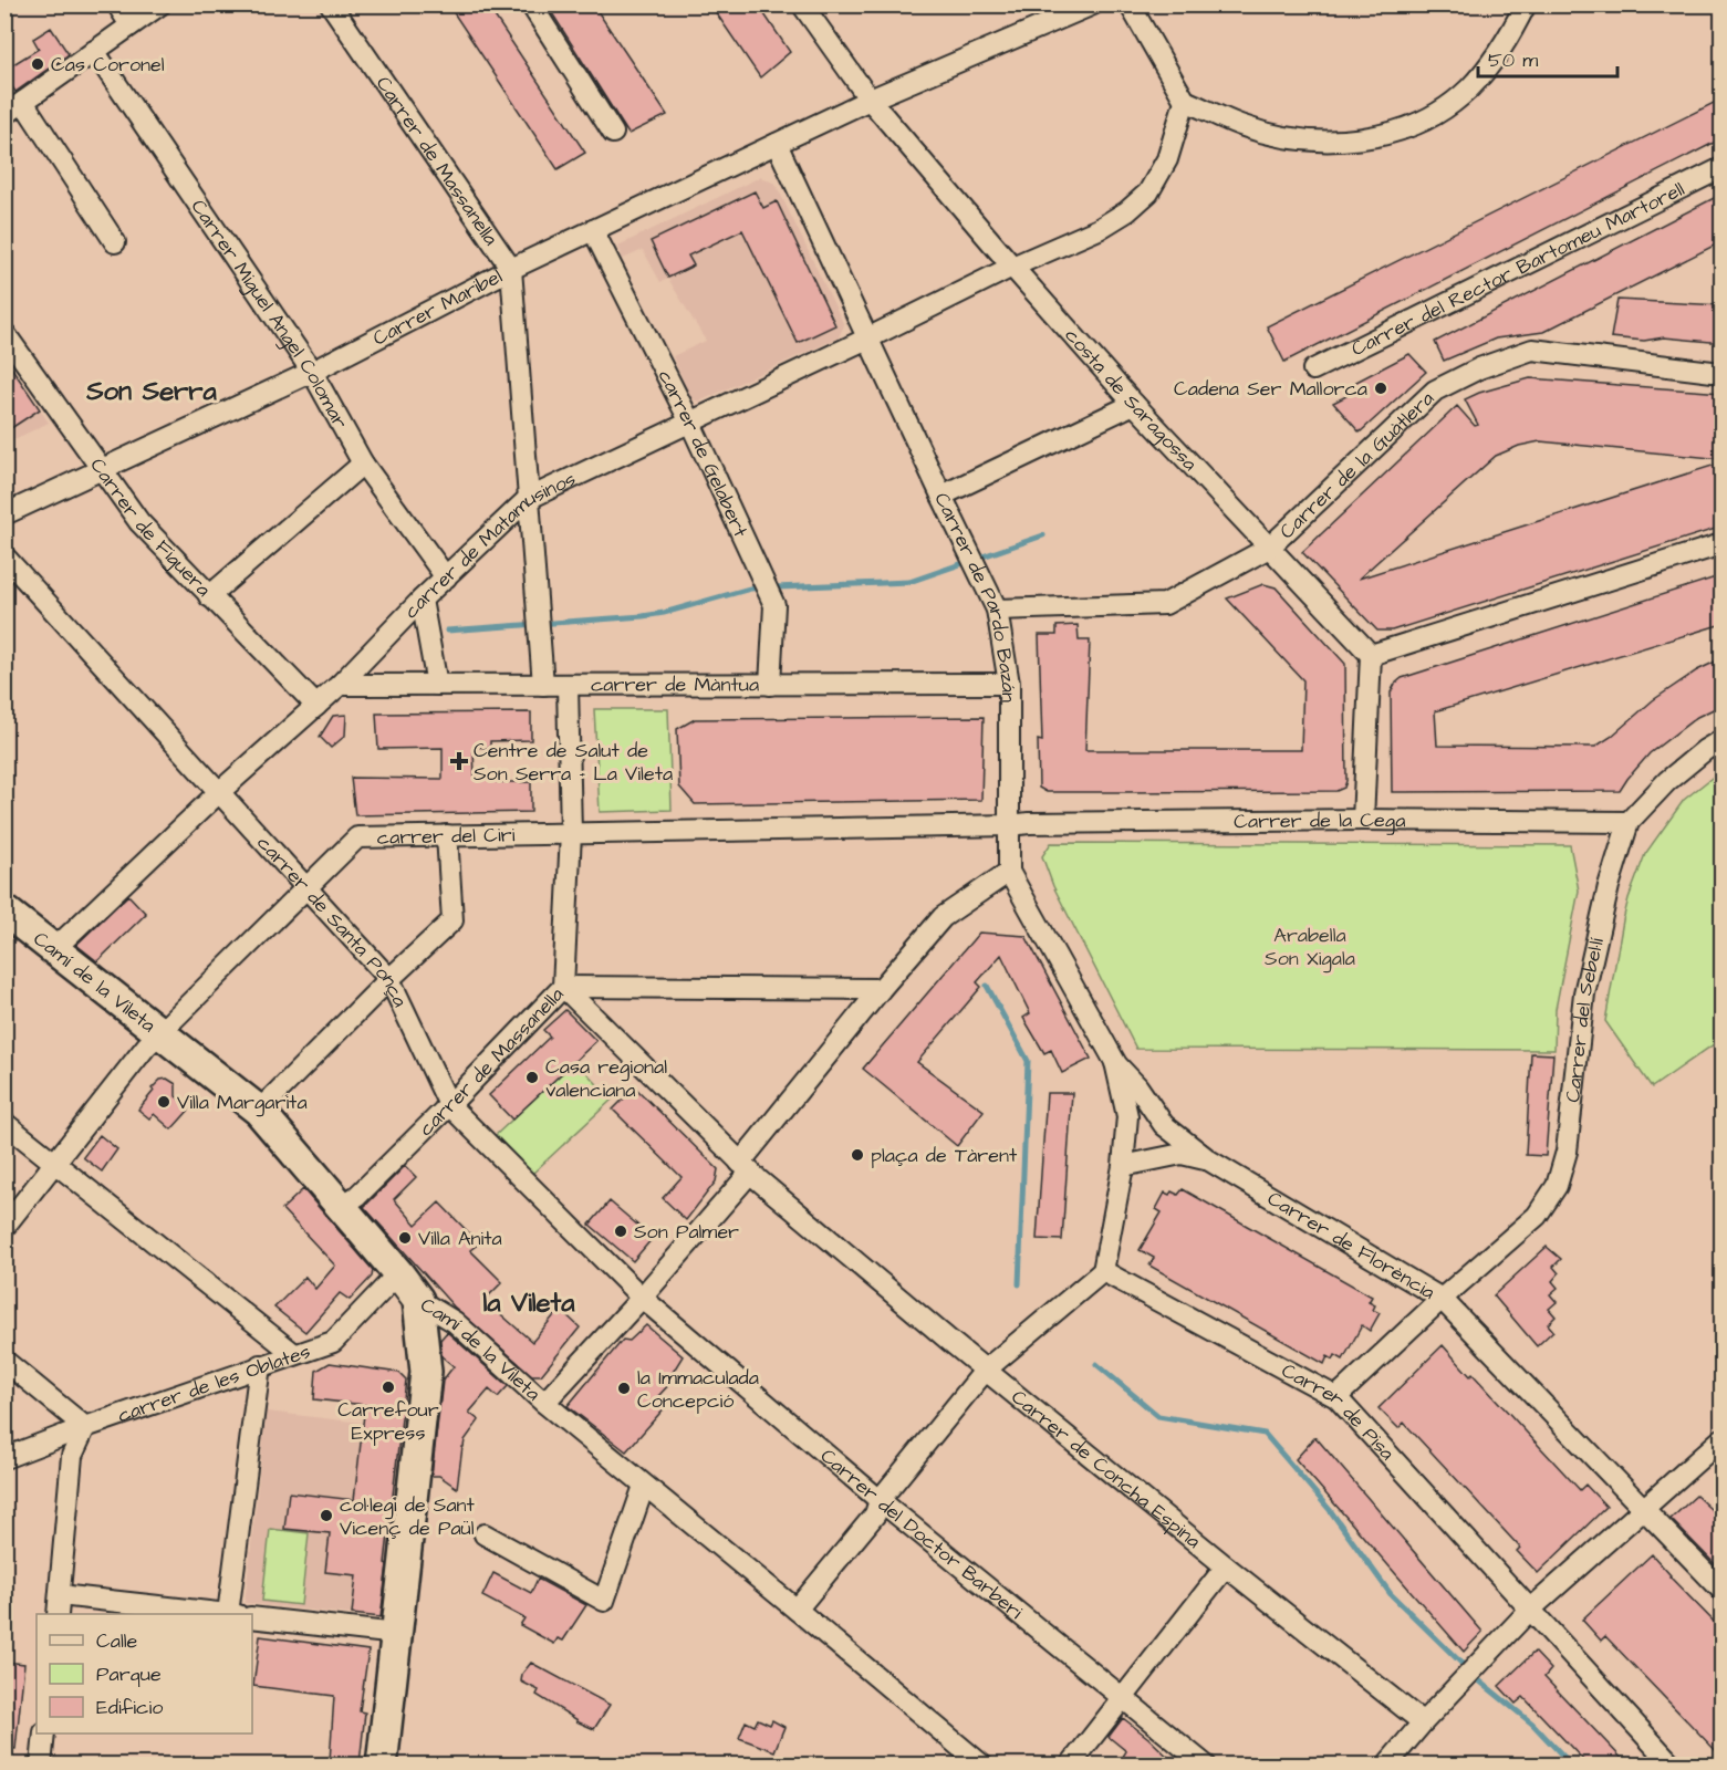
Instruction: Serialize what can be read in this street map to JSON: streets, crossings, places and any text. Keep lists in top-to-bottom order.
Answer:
{
  "streets": {
    "street": [
      "Carrer de Massanella",
      "Carrer del Rector Bartomeu Martorell",
      "Carrer Maribel",
      "Carrer Miguel Angel Colomar",
      "costa de Saragossa",
      "carrer de Gelabert",
      "Carrer de la Guàtlera",
      "Carrer de Figuera",
      "carrer de Matamusinos",
      "Carrer de Pardo Bazán",
      "carrer de Màntua",
      "Carrer de la Cega",
      "carrer del Ciri",
      "carrer de Santa Ponça",
      "Camí de la Vileta",
      "Carrer del Sebel·lí",
      "carrer de Massanella",
      "Carrer de Florència",
      "carrer de les Oblates",
      "Carrer de Pisa",
      "Carrer de Concha Espina",
      "Carrer del Doctor Barberi"
    ]
  },
  "crossings": [
    ["Carrer de Massanella", "Carrer Maribel"],
    ["Carrer Maribel", "Carrer Miguel Angel Colomar"],
    ["Carrer Maribel", "costa de Saragossa"],
    ["Carrer Maribel", "carrer de Gelabert"],
    ["Carrer Maribel", "Carrer de Figuera"],
    ["Carrer Maribel", "Carrer de Pardo Bazán"],
    ["Carrer Miguel Angel Colomar", "carrer de Matamusinos"],
    ["costa de Saragossa", "Carrer de la Guàtlera"],
    ["costa de Saragossa", "carrer de Matamusinos"],
    ["carrer de Gelabert", "carrer de Matamusinos"],
    ["carrer de Gelabert", "carrer de Màntua"],
    ["Carrer de la Guàtlera", "Carrer de Pardo Bazán"],
    ["Carrer de Figuera", "carrer de Matamusinos"],
    ["carrer de Matamusinos", "Carrer de Pardo Bazán"],
    ["carrer de Matamusinos", "carrer de Màntua"],
    ["carrer de Matamusinos", "carrer de Santa Ponça"],
    ["carrer de Matamusinos", "Camí de la Vileta"],
    ["Carrer de Pardo Bazán", "carrer de Màntua"],
    ["Carrer de Pardo Bazán", "Carrer de la Cega"],
    ["carrer de Màntua", "carrer de Massanella"],
    ["Carrer de la Cega", "carrer del Ciri"],
    ["Carrer de la Cega", "Carrer del Sebel·lí"],
    ["Carrer de la Cega", "carrer de Massanella"],
    ["carrer del Ciri", "carrer de Santa Ponça"],
    ["carrer del Ciri", "Camí de la Vileta"],
    ["carrer del Ciri", "carrer de Massanella"],
    ["carrer de Santa Ponça", "carrer de Massanella"],
    ["carrer de Santa Ponça", "Carrer del Doctor Barberi"],
    ["Camí de la Vileta", "carrer de Massanella"],
    ["Camí de la Vileta", "carrer de les Oblates"],
    ["Carrer del Sebel·lí", "Carrer de Florència"],
    ["Carrer del Sebel·lí", "Carrer de Pisa"],
    ["carrer de Massanella", "Carrer de Concha Espina"]
  ],
  "districts": ["Son Serra", "la Vileta"],
  "parks": ["Arabella Son Xigala"],
  "places": {
    "other": [
      "Cas Coronel",
      "Cadena Ser Mallorca",
      "Casa regional valenciana",
      "Villa Margarita",
      "plaça de Tàrent",
      "Son Palmer",
      "Villa Anita",
      "Carrefour Express",
      "la Immaculada Concepció",
      "col·legi de Sant Vicenç de Paül"
    ],
    "health": ["Centre de Salut de Son Serra - La Vileta"]
  },
  "legend": ["Calle", "Parque", "Edificio"],
  "scale_bar": "50 m"
}
